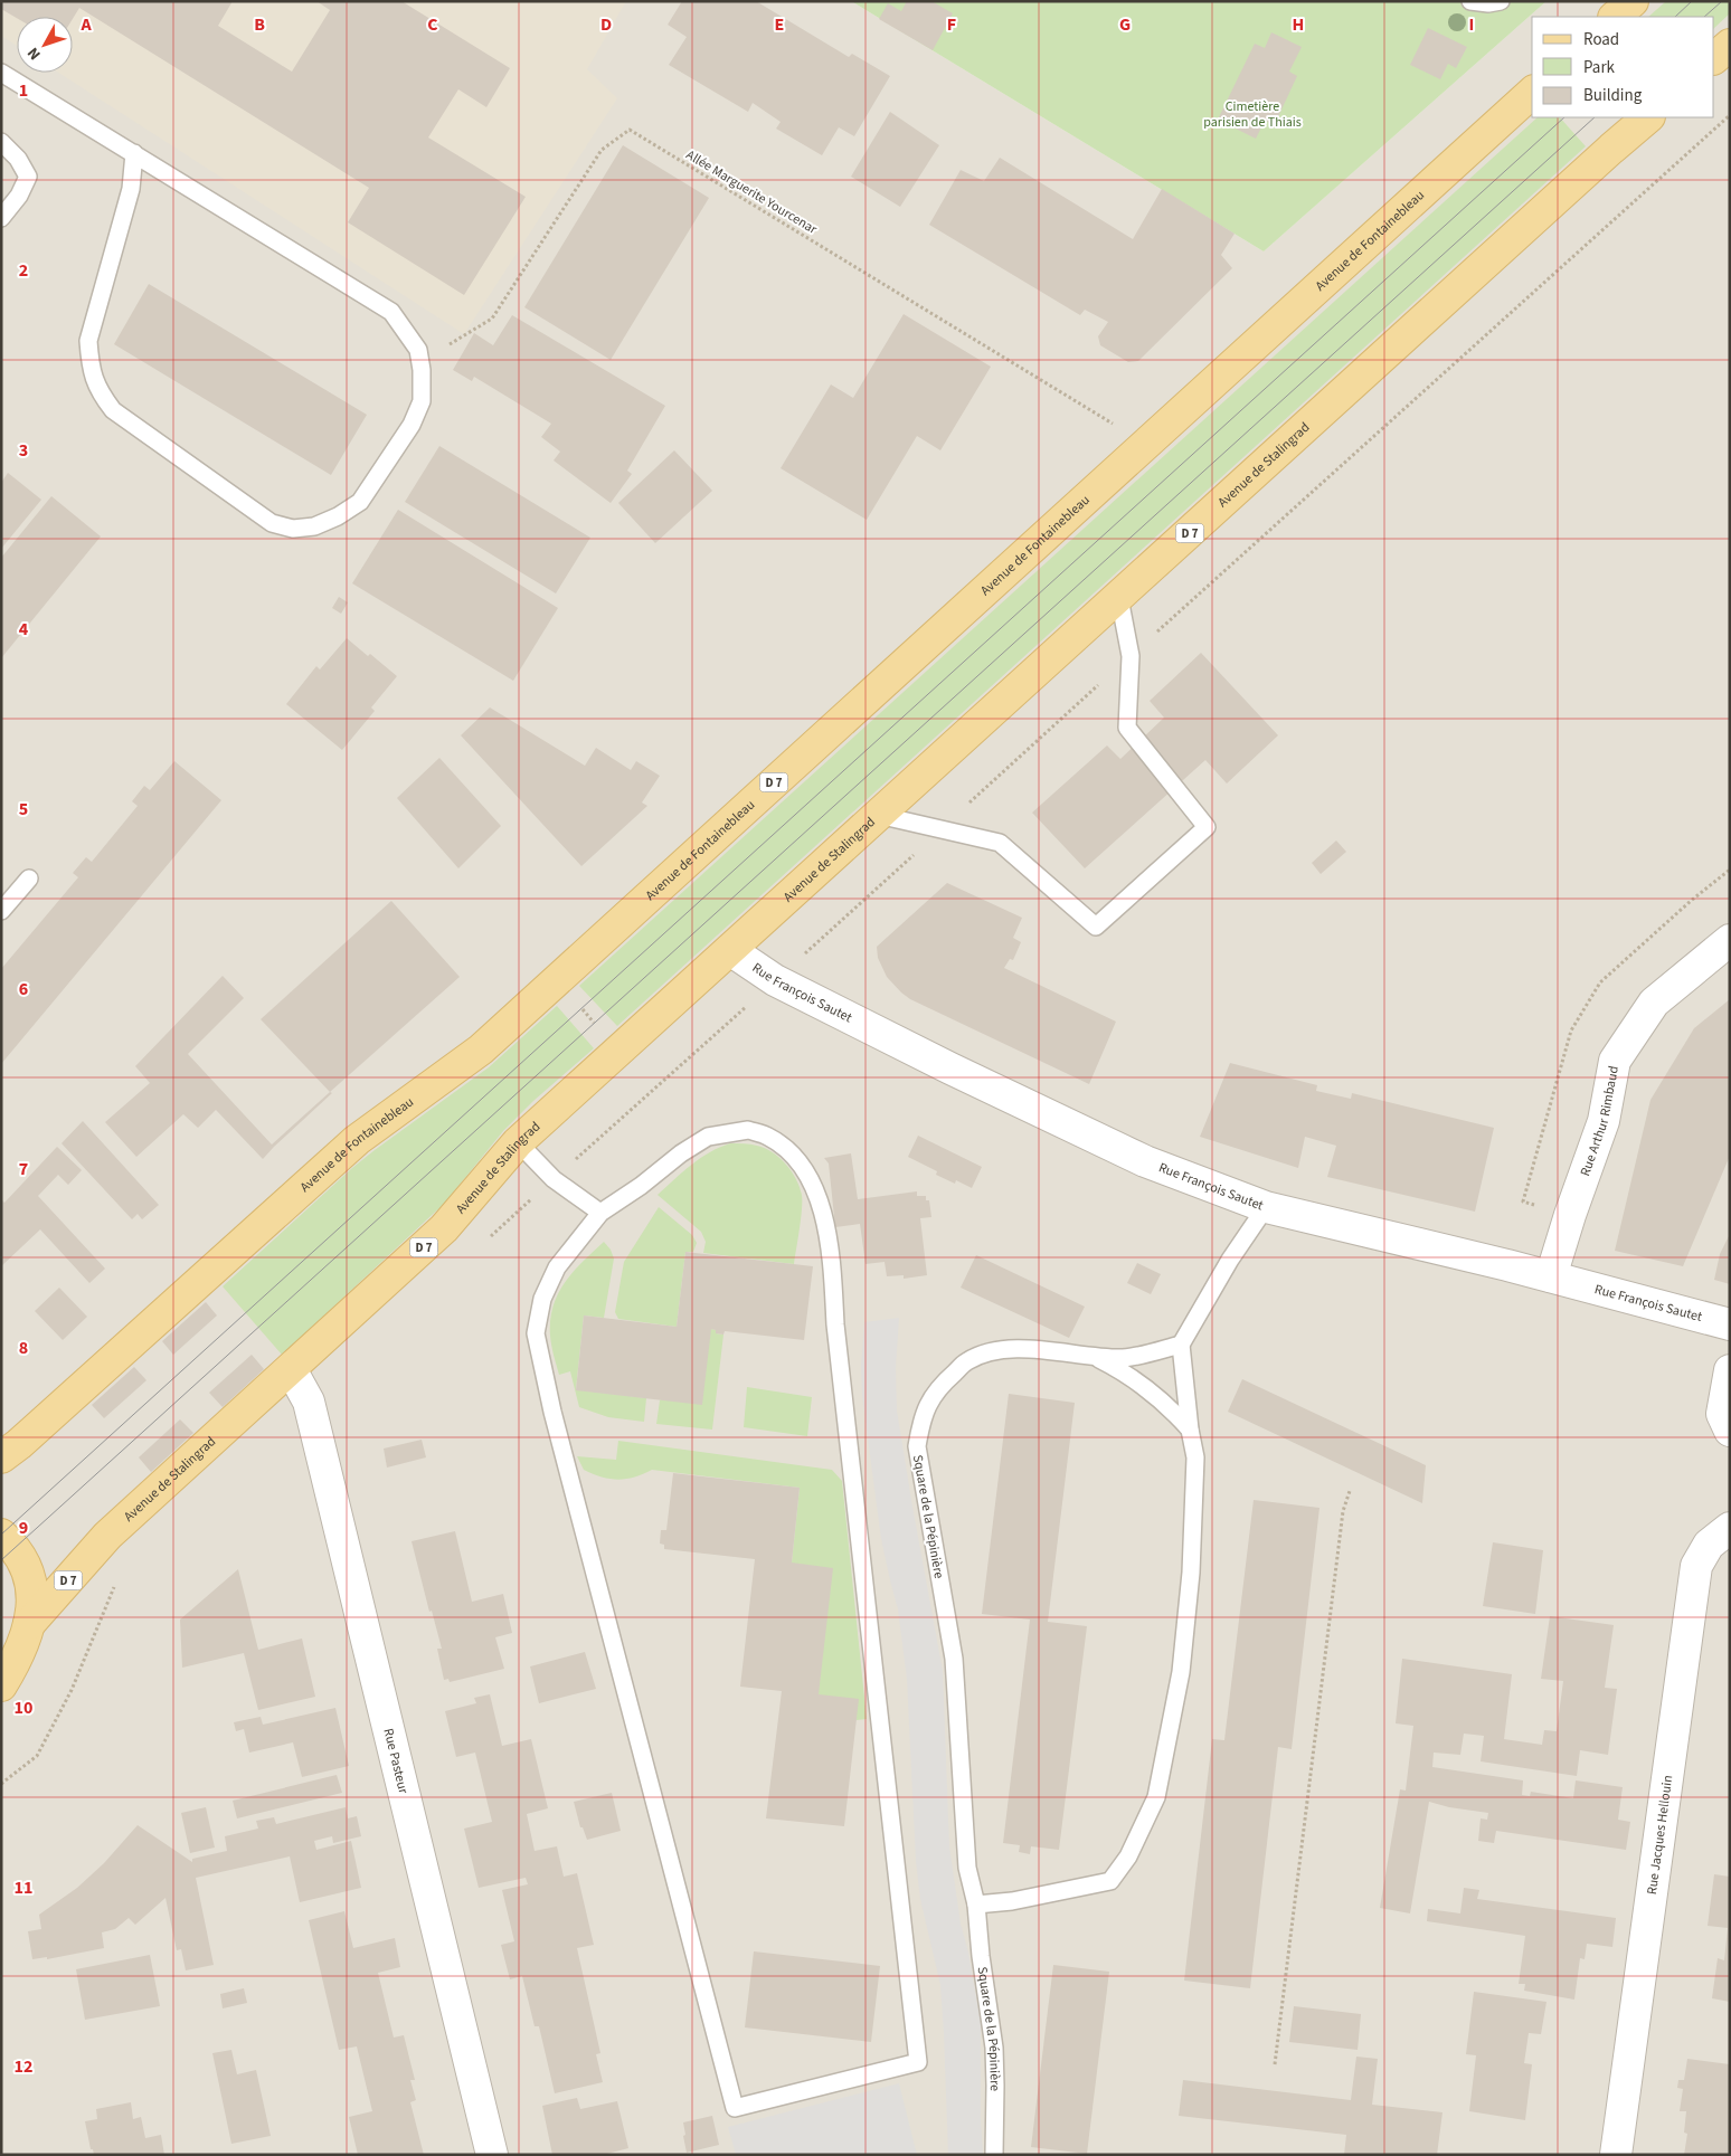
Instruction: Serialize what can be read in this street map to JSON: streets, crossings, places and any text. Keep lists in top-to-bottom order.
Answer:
{
  "streets": {
    "main road": ["Avenue de Fontainebleau", "Avenue de Stalingrad", "D 7"],
    "street": [
      "Rue François Sautet",
      "Rue Arthur Rimbaud",
      "Rue Pasteur",
      "Rue Jacques Hellouin"
    ],
    "lane": ["Square de la Pépinière"],
    "path": ["Allée Marguerite Yourcenar"]
  },
  "crossings": [
    ["Allée Marguerite Yourcenar", "Avenue de Fontainebleau"],
    ["Avenue de Stalingrad", "D 7"],
    ["Avenue de Stalingrad", "Rue François Sautet"],
    ["Avenue de Stalingrad", "Rue Pasteur"],
    ["Rue François Sautet", "Rue Arthur Rimbaud"]
  ],
  "parks": ["Cimetière parisien de Thiais"],
  "legend": ["Road", "Park", "Building"],
  "north": "bottom left",
  "grid": {
    "columns": [
      "A",
      "B",
      "C",
      "D",
      "E",
      "F",
      "G",
      "H",
      "I"
    ],
    "rows": [
      "1",
      "2",
      "3",
      "4",
      "5",
      "6",
      "7",
      "8",
      "9",
      "10",
      "11",
      "12"
    ]
  }
}
